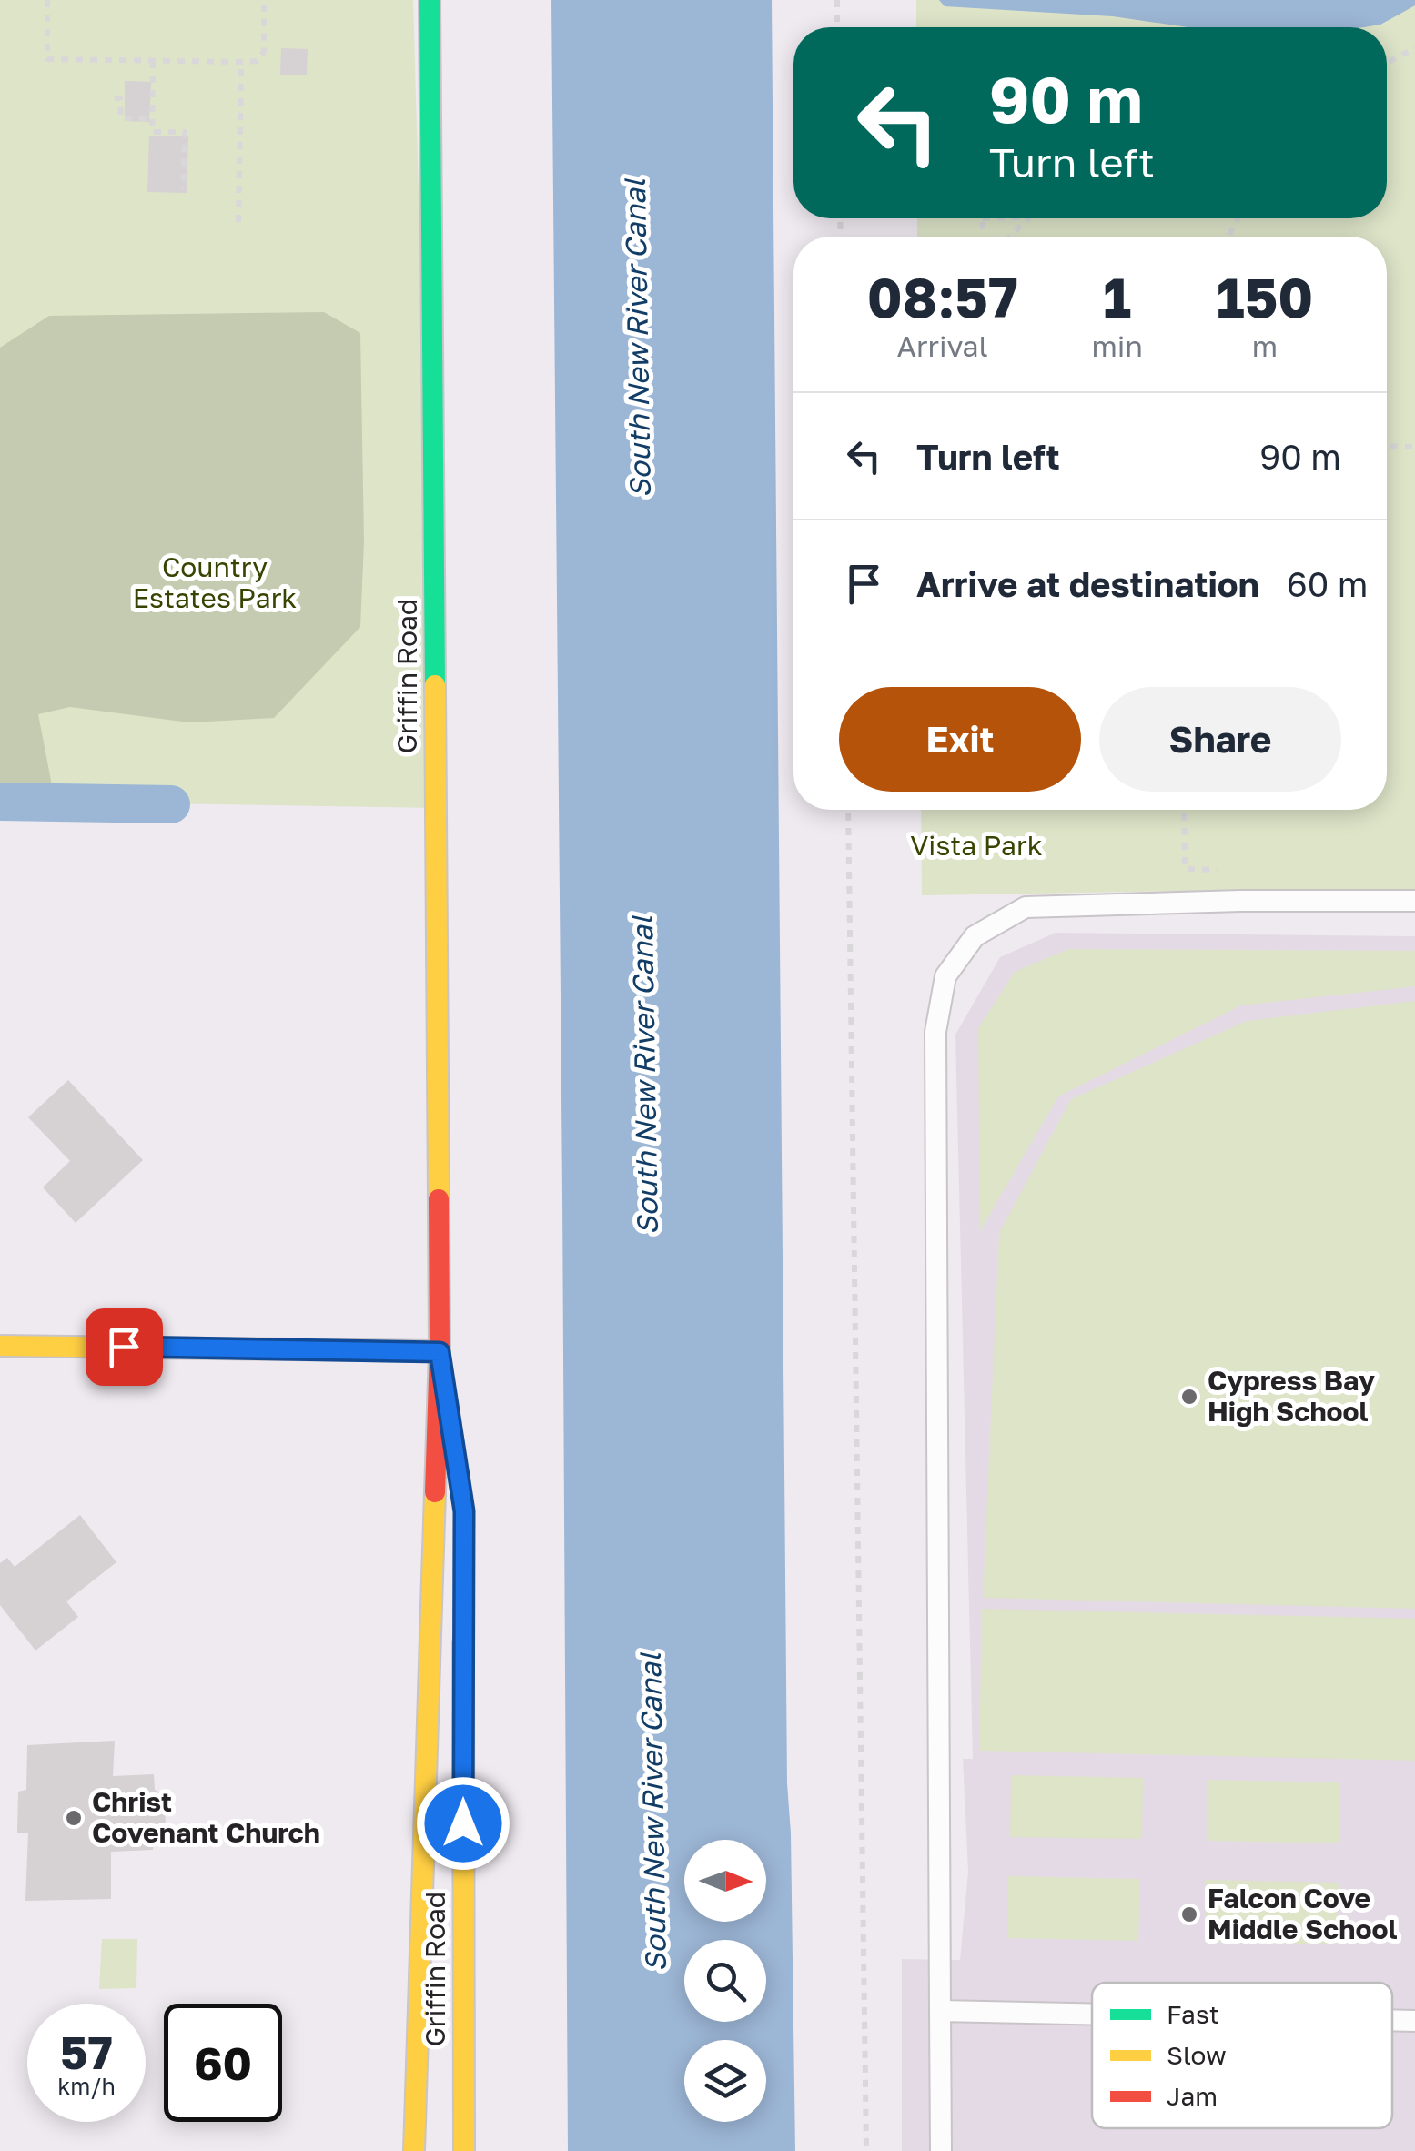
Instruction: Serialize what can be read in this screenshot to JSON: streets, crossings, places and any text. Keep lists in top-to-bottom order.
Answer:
{
  "streets": {
    "main road": ["Griffin Road"]
  },
  "water": ["South New River Canal"],
  "parks": ["Country Estates Park", "Vista Park"],
  "places": ["Cypress Bay High School", "Christ Covenant Church", "Falcon Cove Middle School"],
  "legend": ["Fast", "Slow", "Jam"],
  "north": "right",
  "page": {
    "turn": ["90 m", "Turn left"],
    "eta": [
      "08:57",
      "Arrival",
      "1",
      "min",
      "150",
      "m"
    ],
    "list": [
      {
        "name": "Turn left",
        "value": "90 m"
      },
      {
        "name": "Arrive at destination",
        "value": "60 m"
      }
    ],
    "buttons": ["Exit", "Share"],
    "speed": "57 km/h",
    "limit": "60"
  }
}
